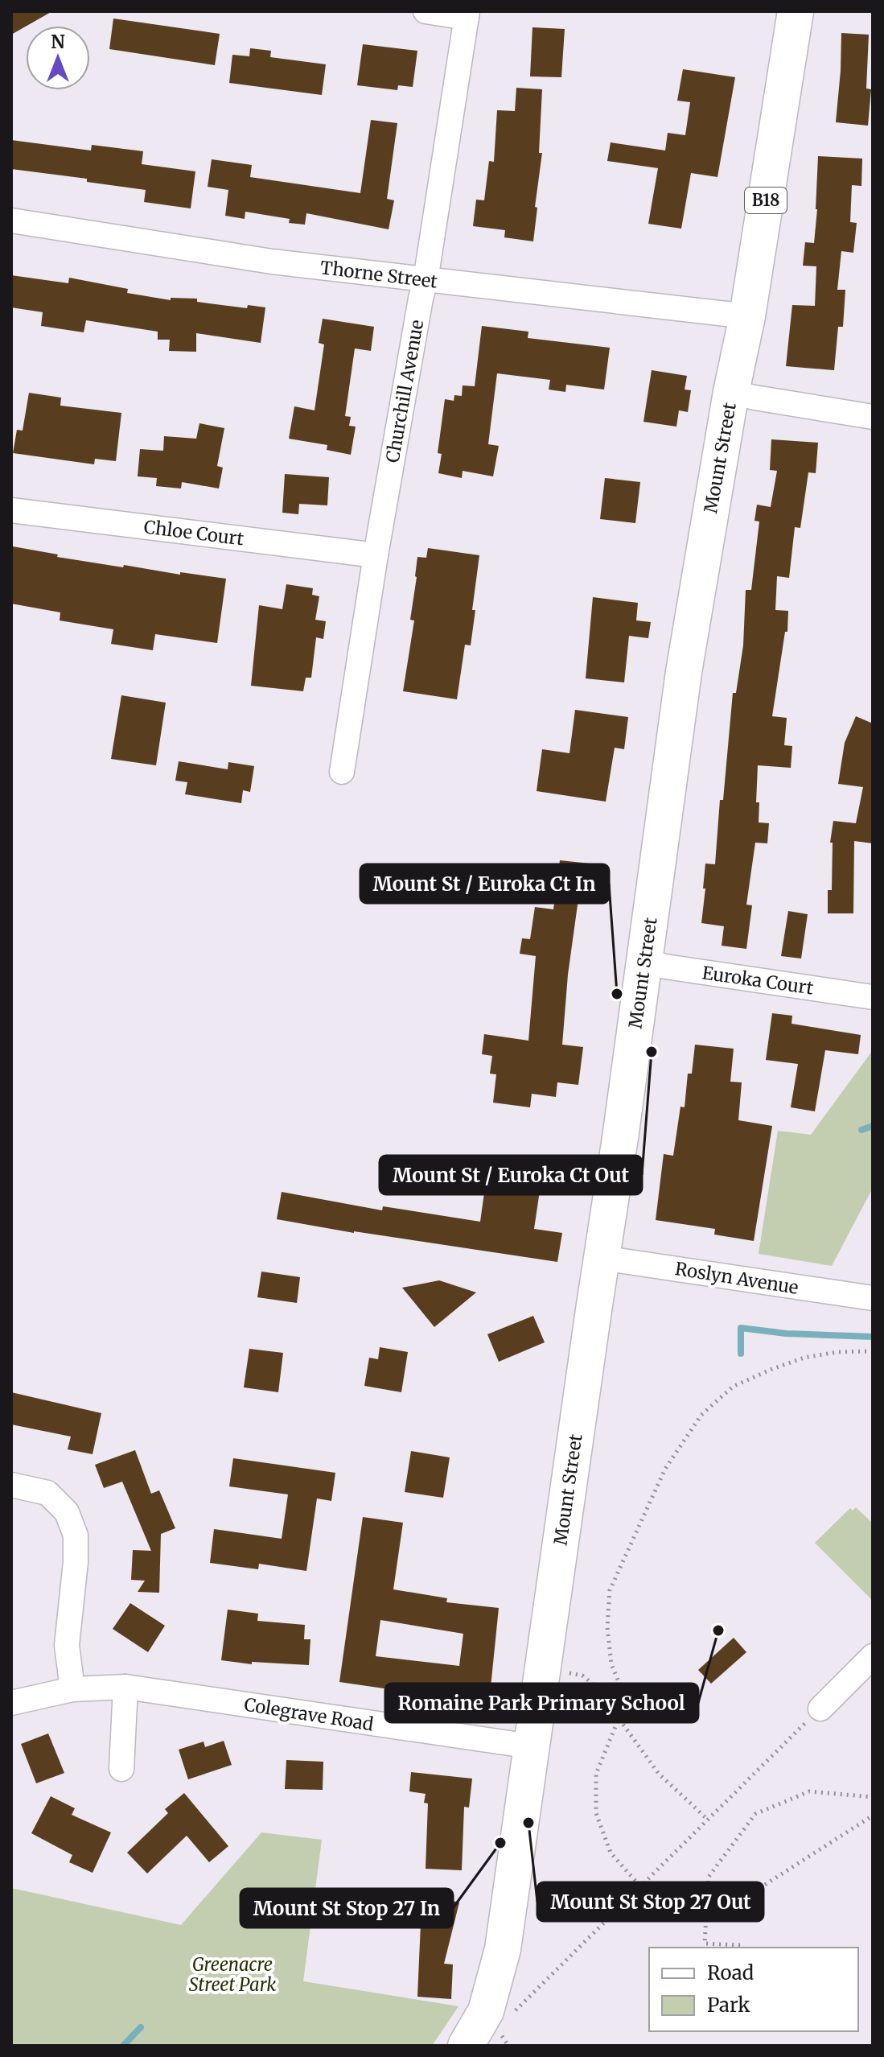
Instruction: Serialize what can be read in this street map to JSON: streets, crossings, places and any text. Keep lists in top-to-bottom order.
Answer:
{
  "streets": {
    "highway": ["B18", "Mount Street"],
    "street": [
      "Thorne Street",
      "Churchill Avenue",
      "Chloe Court",
      "Euroka Court",
      "Roslyn Avenue",
      "Colegrave Road"
    ]
  },
  "crossings": [
    ["Thorne Street", "Churchill Avenue"],
    ["Thorne Street", "Mount Street"],
    ["Churchill Avenue", "Chloe Court"],
    ["Mount Street", "Euroka Court"],
    ["Mount Street", "Roslyn Avenue"],
    ["Mount Street", "Colegrave Road"]
  ],
  "parks": ["Greenacre Street Park"],
  "places": [
    "Mount St / Euroka Ct In",
    "Mount St / Euroka Ct Out",
    "Romaine Park Primary School",
    "Mount St Stop 27 Out",
    "Mount St Stop 27 In"
  ],
  "legend": ["Road", "Park"],
  "north": "top"
}
